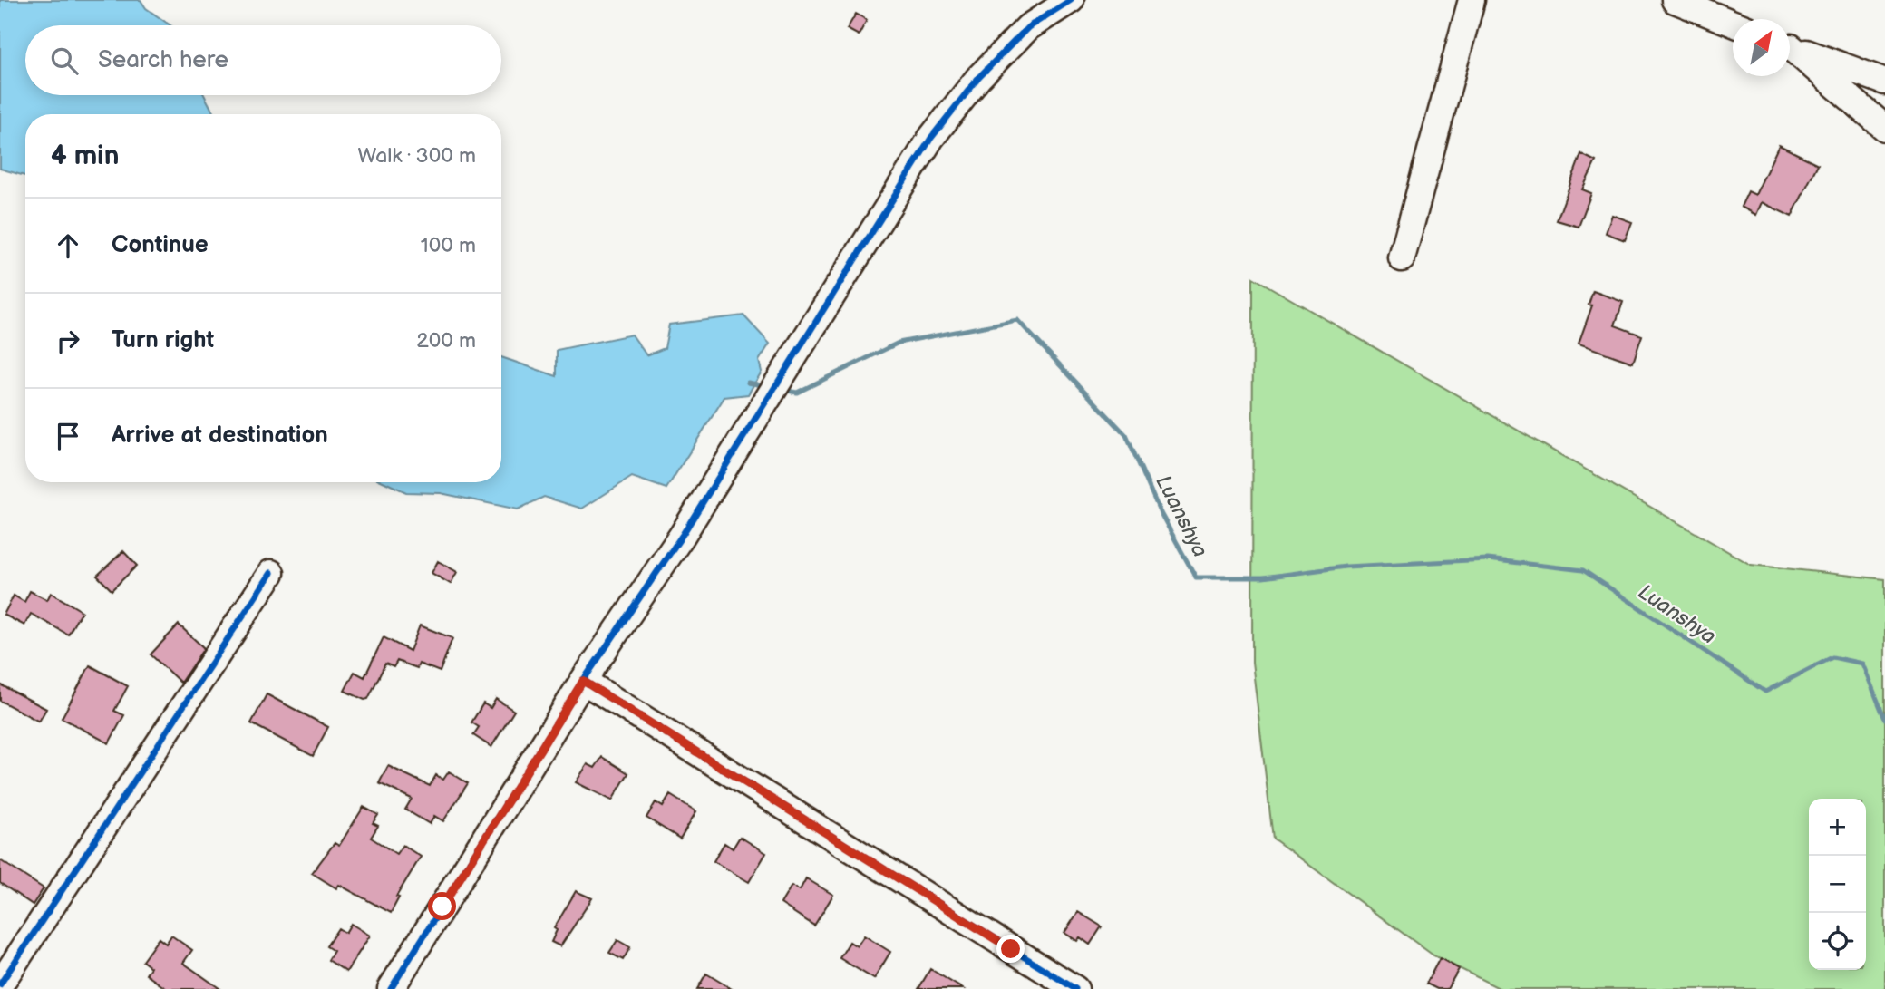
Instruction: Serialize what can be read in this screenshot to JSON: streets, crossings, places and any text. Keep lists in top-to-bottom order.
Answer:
{
  "water": ["Luanshya"],
  "north": "top right",
  "page": {
    "search": "Search here",
    "heading": ["4 min", "Walk · 300 m"],
    "list": [
      ["Continue", "100 m"],
      ["Turn right", "200 m"],
      "Arrive at destination"
    ],
    "map_buttons": ["+", "−"]
  }
}
